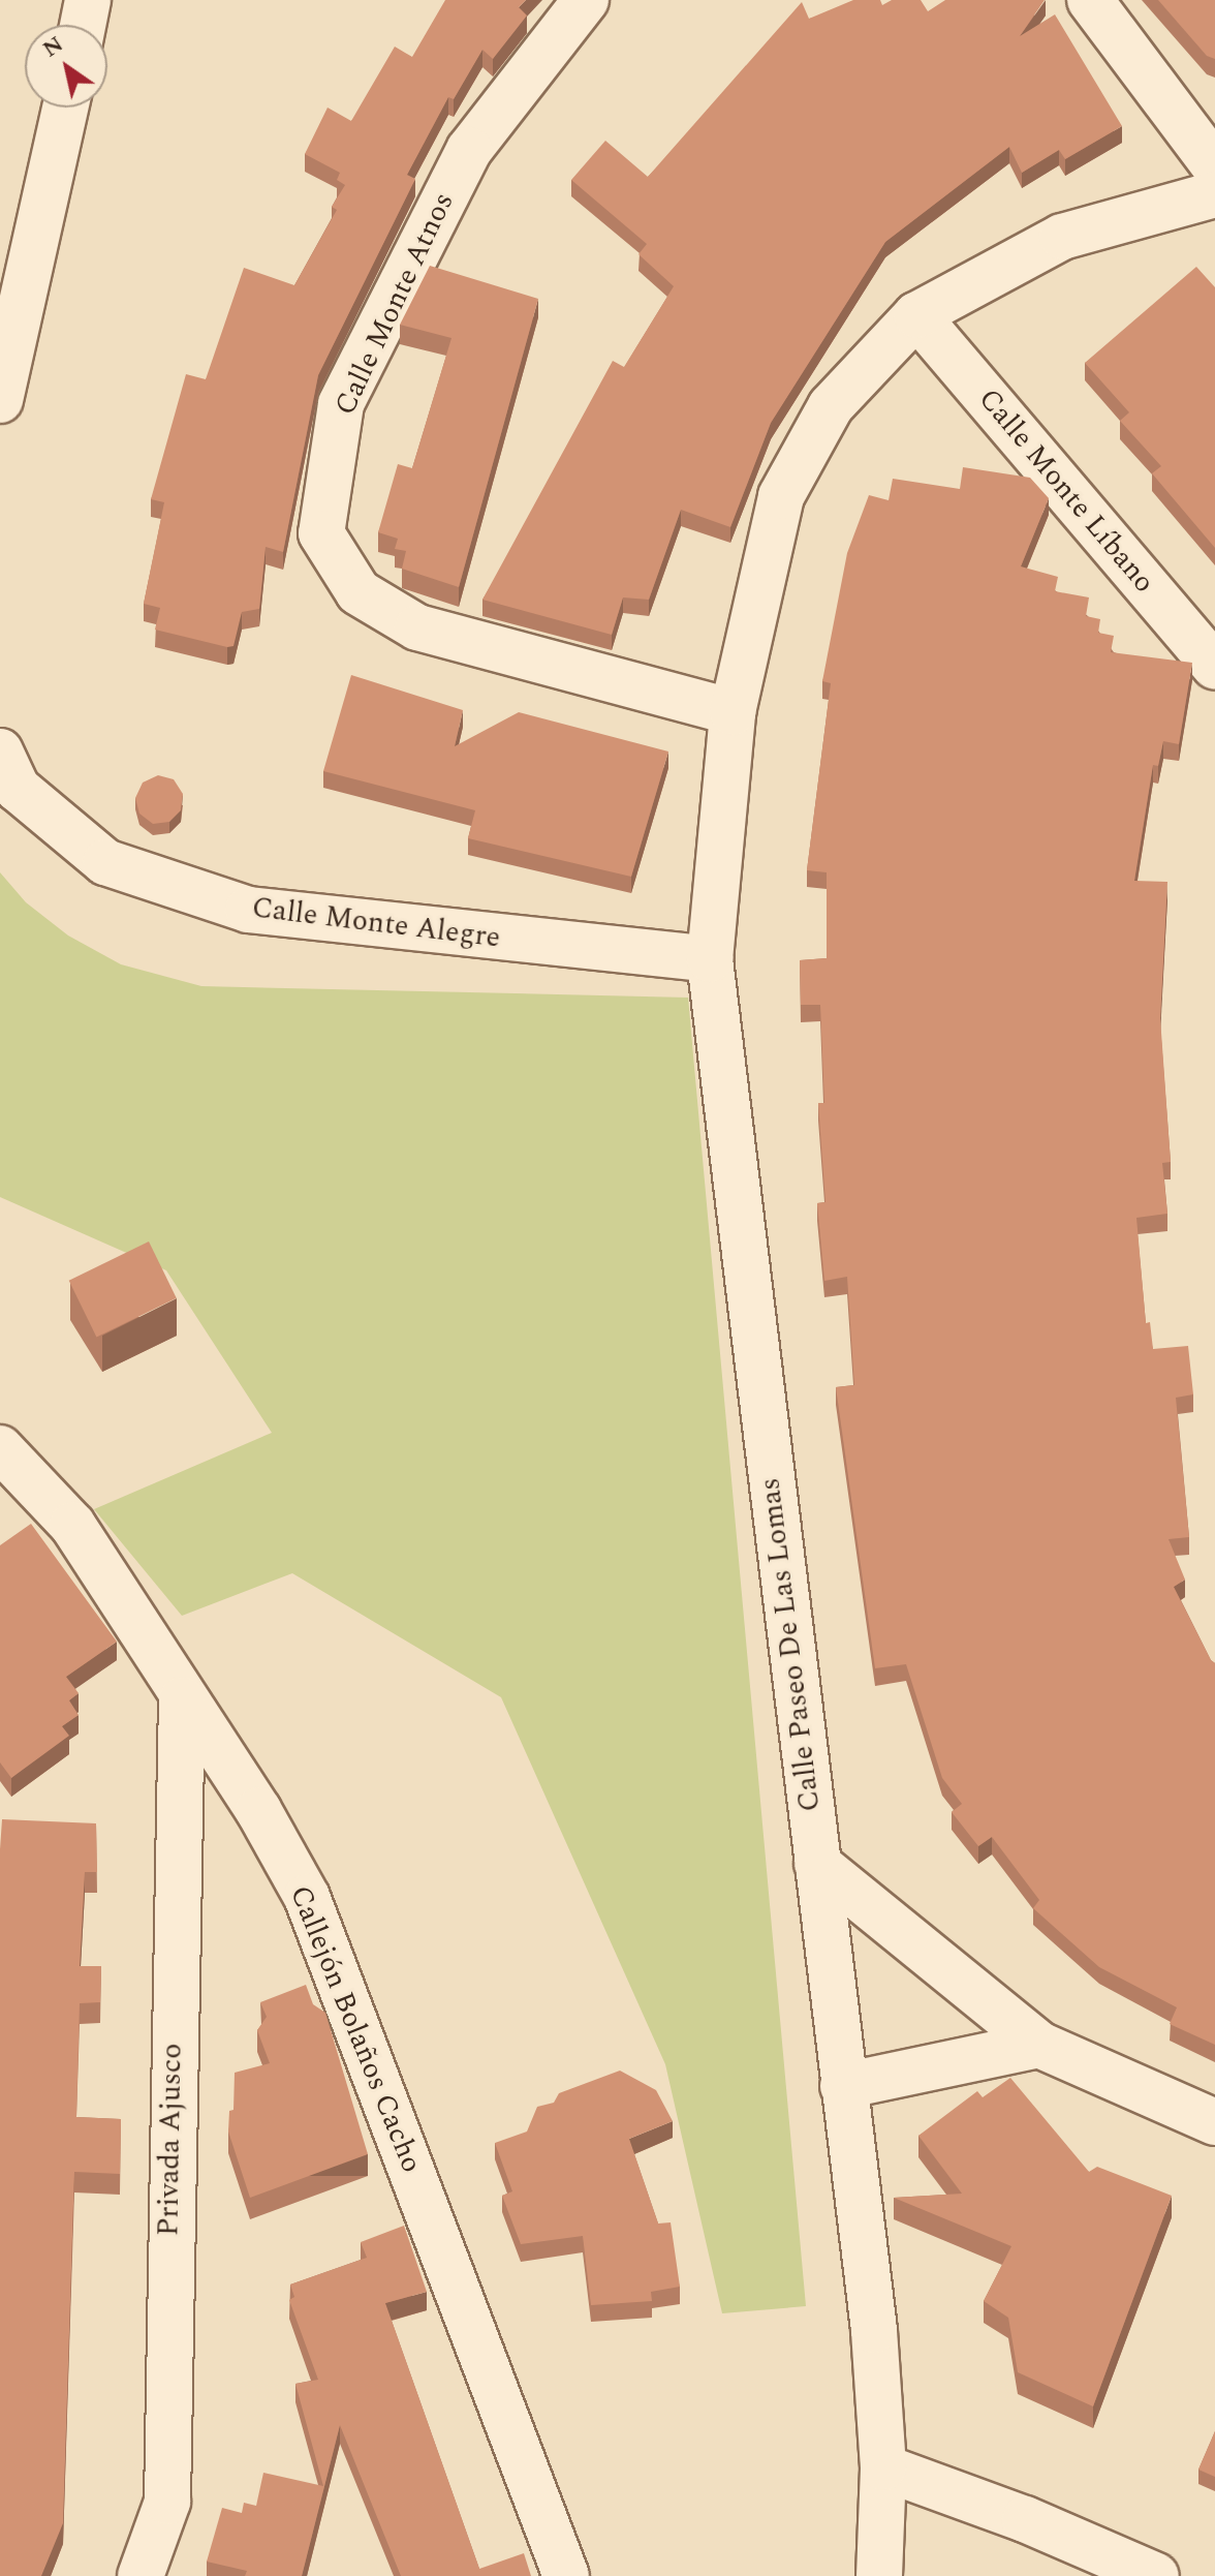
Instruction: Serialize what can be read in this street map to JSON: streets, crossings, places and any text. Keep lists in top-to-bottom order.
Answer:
{
  "streets": {
    "street": [
      "Calle Monte Atnos",
      "Calle Monte Líbano",
      "Calle Monte Alegre",
      "Calle Paseo De Las Lomas",
      "Callejón Bolaños Cacho",
      "Privada Ajusco"
    ]
  },
  "crossings": [
    ["Calle Monte Atnos", "Calle Paseo De Las Lomas"],
    ["Calle Monte Líbano", "Calle Paseo De Las Lomas"],
    ["Calle Monte Alegre", "Calle Paseo De Las Lomas"],
    ["Callejón Bolaños Cacho", "Privada Ajusco"]
  ],
  "north": "top left"
}
